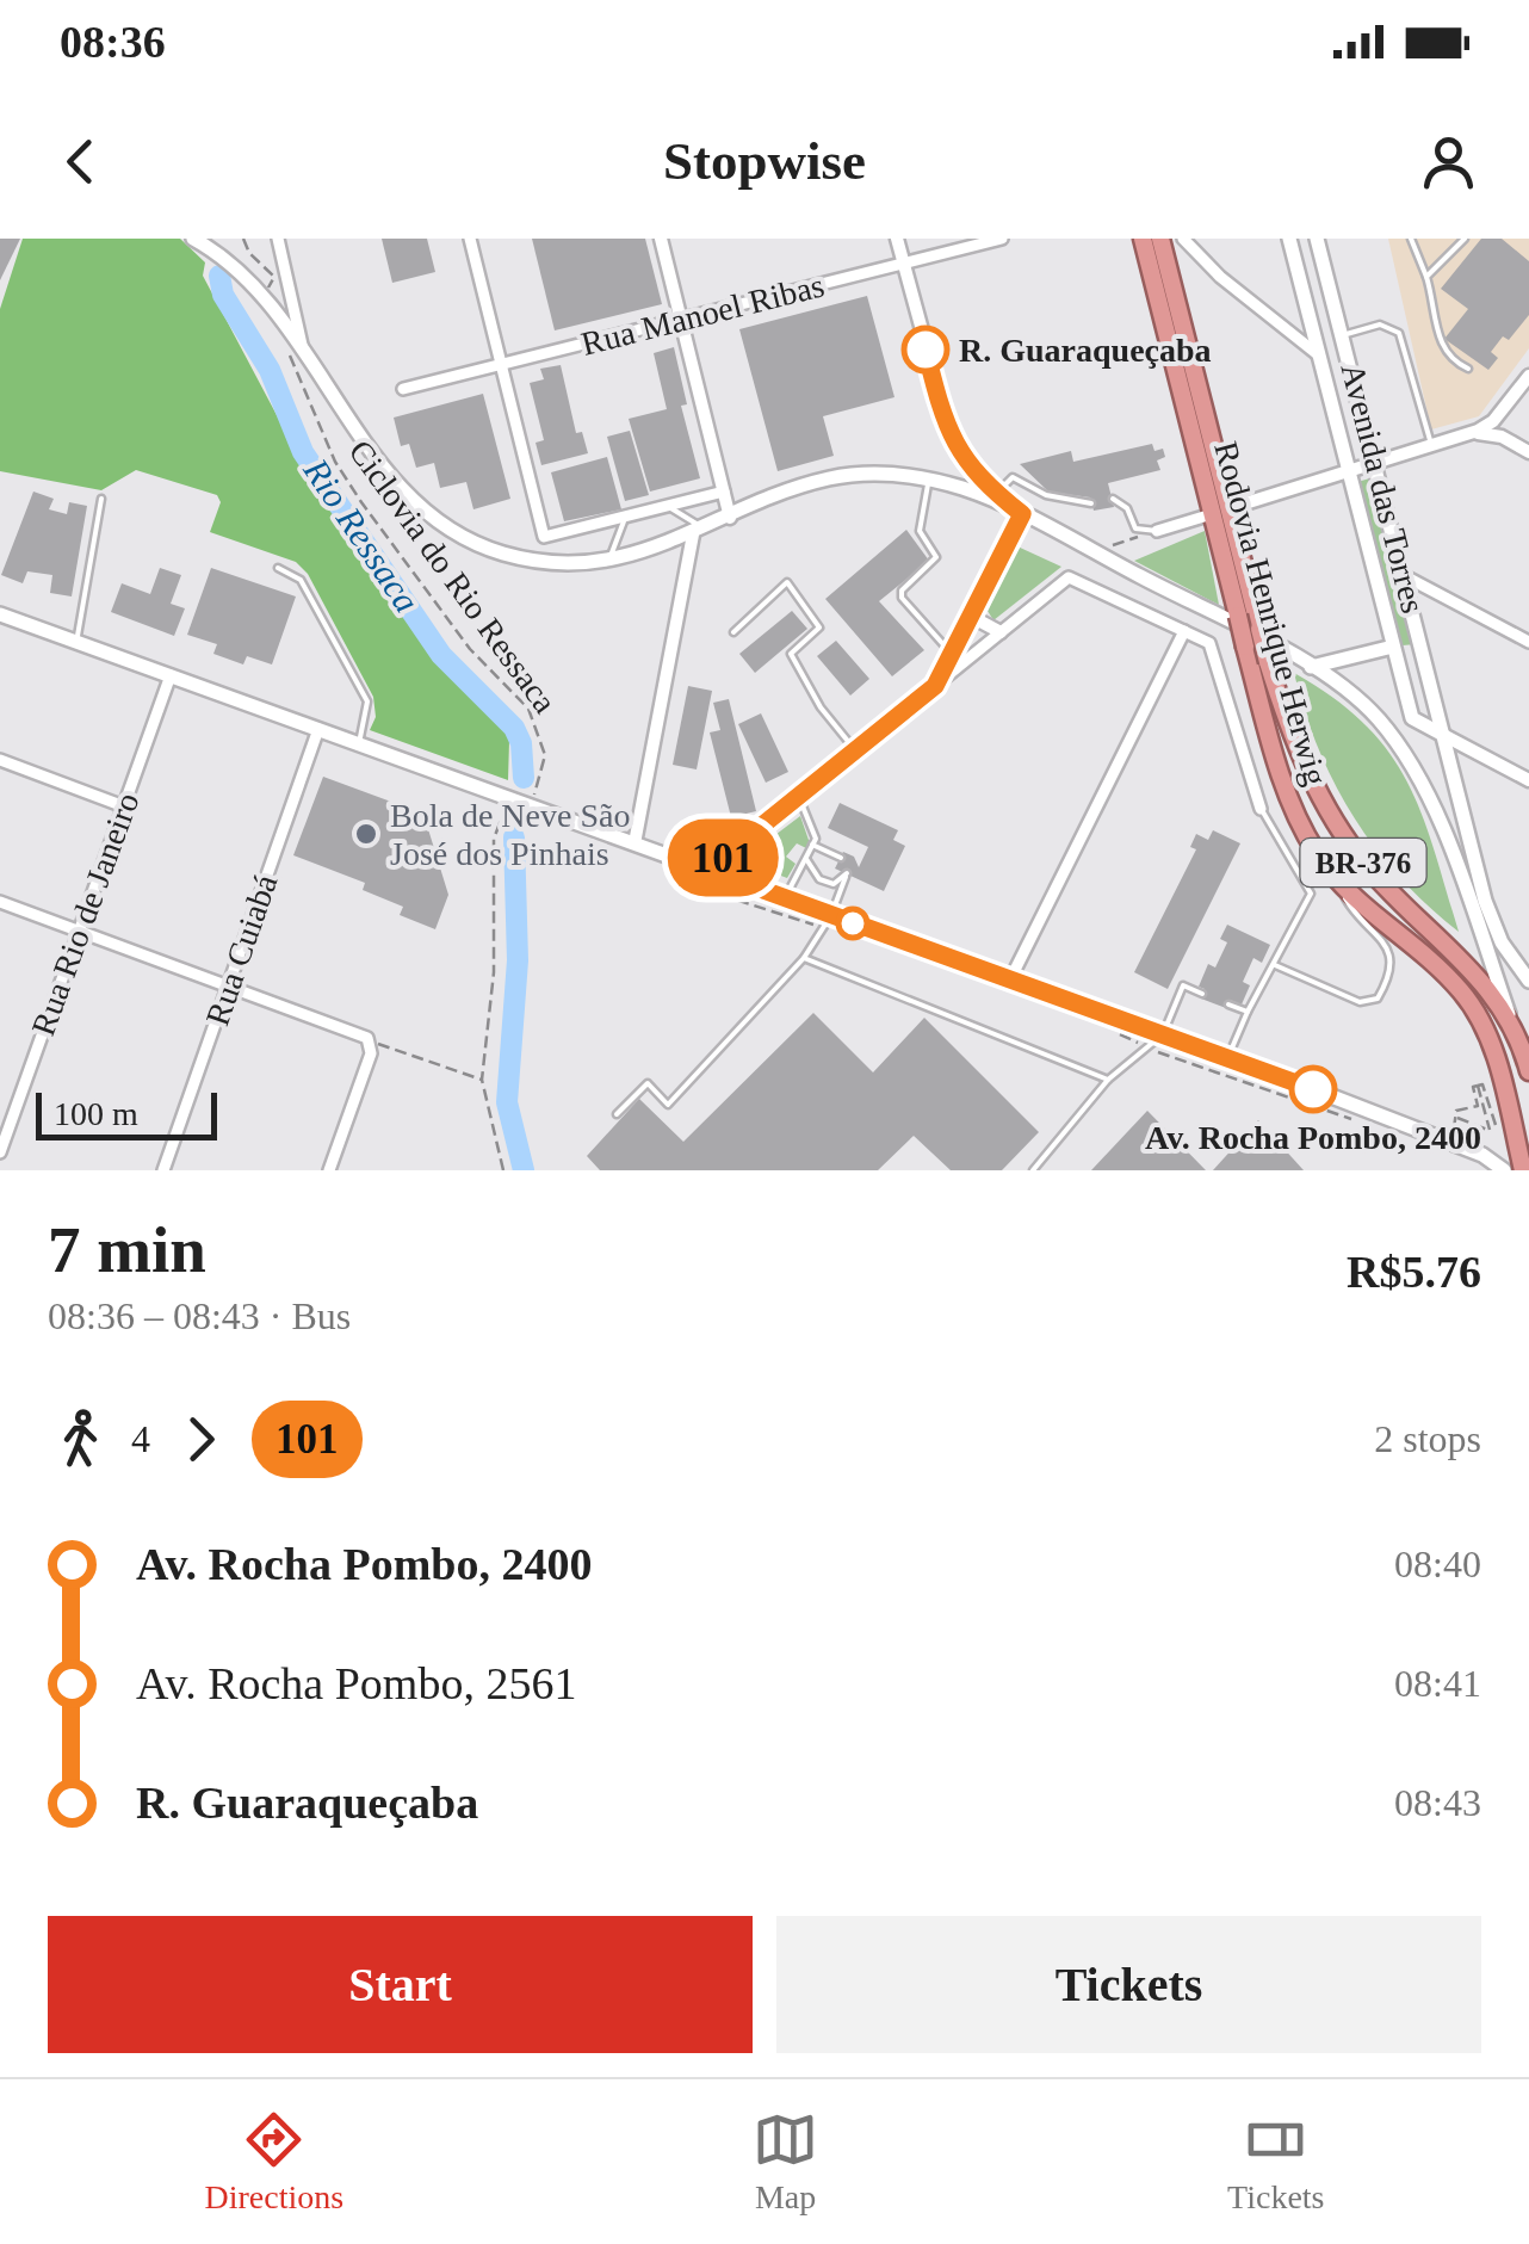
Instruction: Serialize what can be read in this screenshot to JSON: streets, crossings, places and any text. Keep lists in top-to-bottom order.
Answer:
{
  "streets": {
    "highway": ["Rodovia Henrique Herwig", "BR-376"],
    "main road": ["Avenida das Torres"],
    "street": ["Rua Manoel Ribas", "Rua Rio de Janeiro", "Rua Cuiabá"],
    "path": ["Ciclovia do Rio Ressaca"]
  },
  "water": ["Rio Ressaca"],
  "places": ["R. Guaraqueçaba", "Bola de Neve São José dos Pinhais", "Av. Rocha Pombo, 2400"],
  "lines": ["bus line 101"],
  "scale_bar": "100 m",
  "page": {
    "status": "08:36",
    "header": "Stopwise",
    "on_map": "101",
    "scale": "100 m",
    "heading": ["7 min", "08:36 – 08:43 · Bus", "R$5.76"],
    "legs": ["4", "101", "2 stops"],
    "list": [
      {
        "name": "Av. Rocha Pombo, 2400",
        "value": "08:40"
      },
      {
        "name": "Av. Rocha Pombo, 2561",
        "value": "08:41"
      },
      {
        "name": "R. Guaraqueçaba",
        "value": "08:43"
      }
    ],
    "buttons": ["Start", "Tickets"],
    "tabs": ["Directions", "Map", "Tickets"]
  }
}
